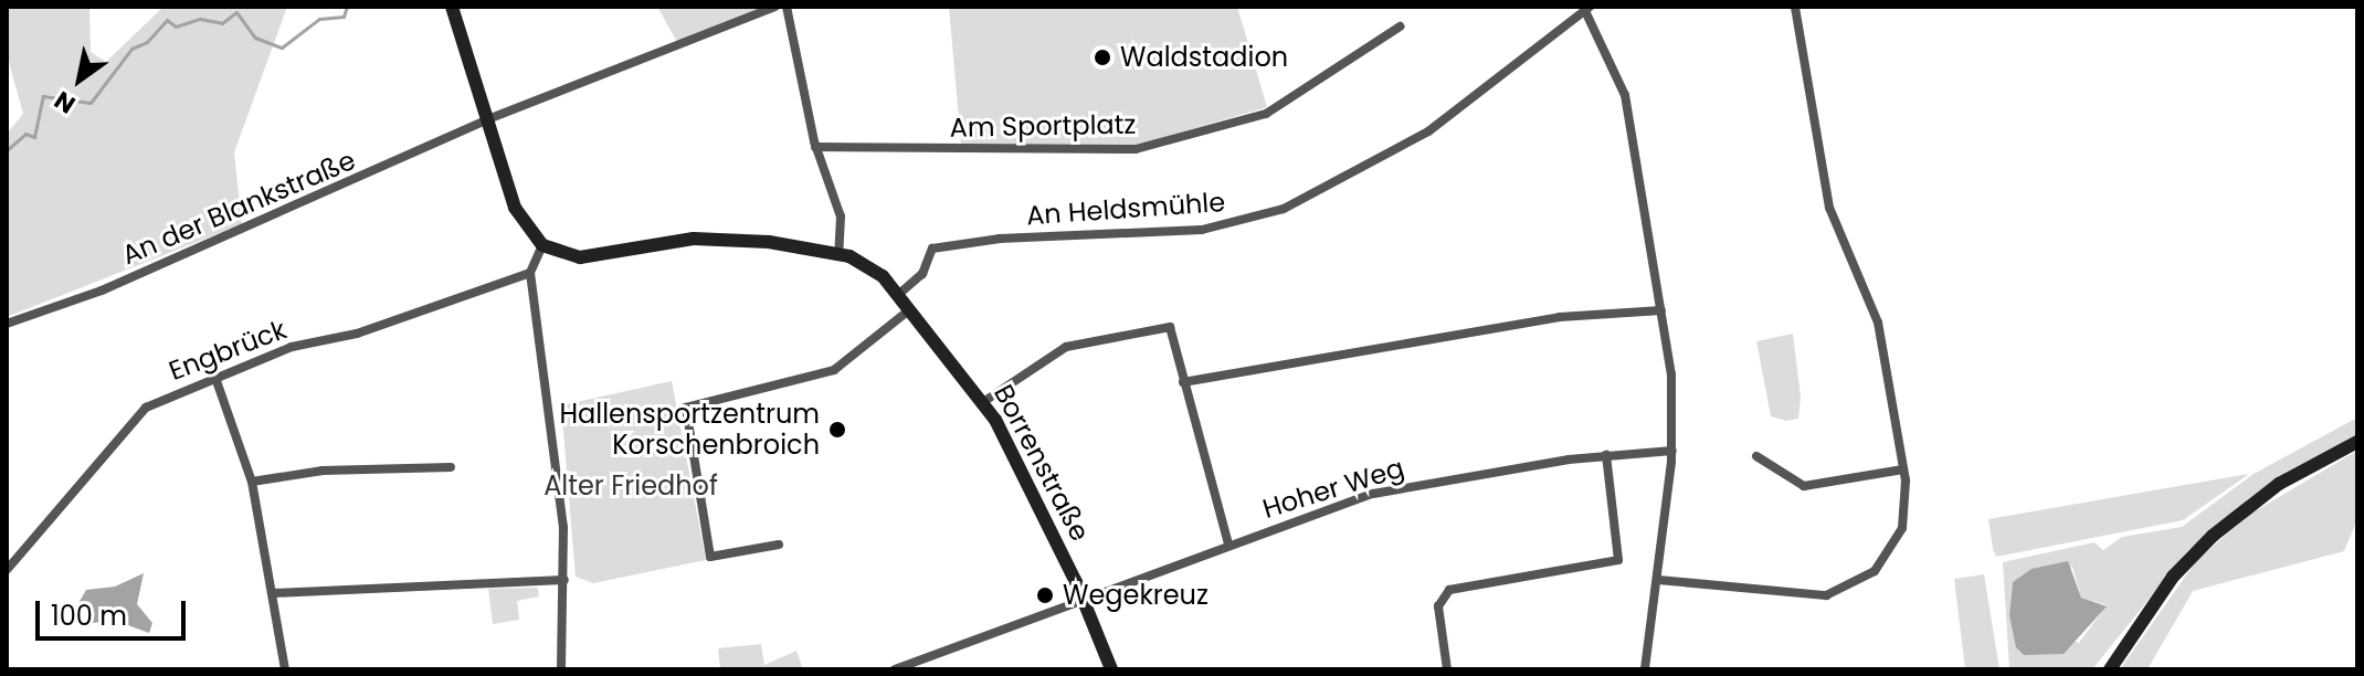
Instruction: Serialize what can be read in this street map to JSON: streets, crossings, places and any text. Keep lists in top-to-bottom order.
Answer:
{
  "streets": {
    "main road": ["Borrenstraße"],
    "street": [
      "Am Sportplatz",
      "An der Blankstraße",
      "An Heldsmühle",
      "Engbrück",
      "Hoher Weg"
    ]
  },
  "crossings": [
    ["An Heldsmühle", "Borrenstraße"],
    ["Borrenstraße", "Hoher Weg"]
  ],
  "parks": ["Alter Friedhof"],
  "places": ["Waldstadion", "Hallensportzentrum Korschenbroich", "Wegekreuz"],
  "scale_bar": "100 m",
  "north": "bottom left"
}
